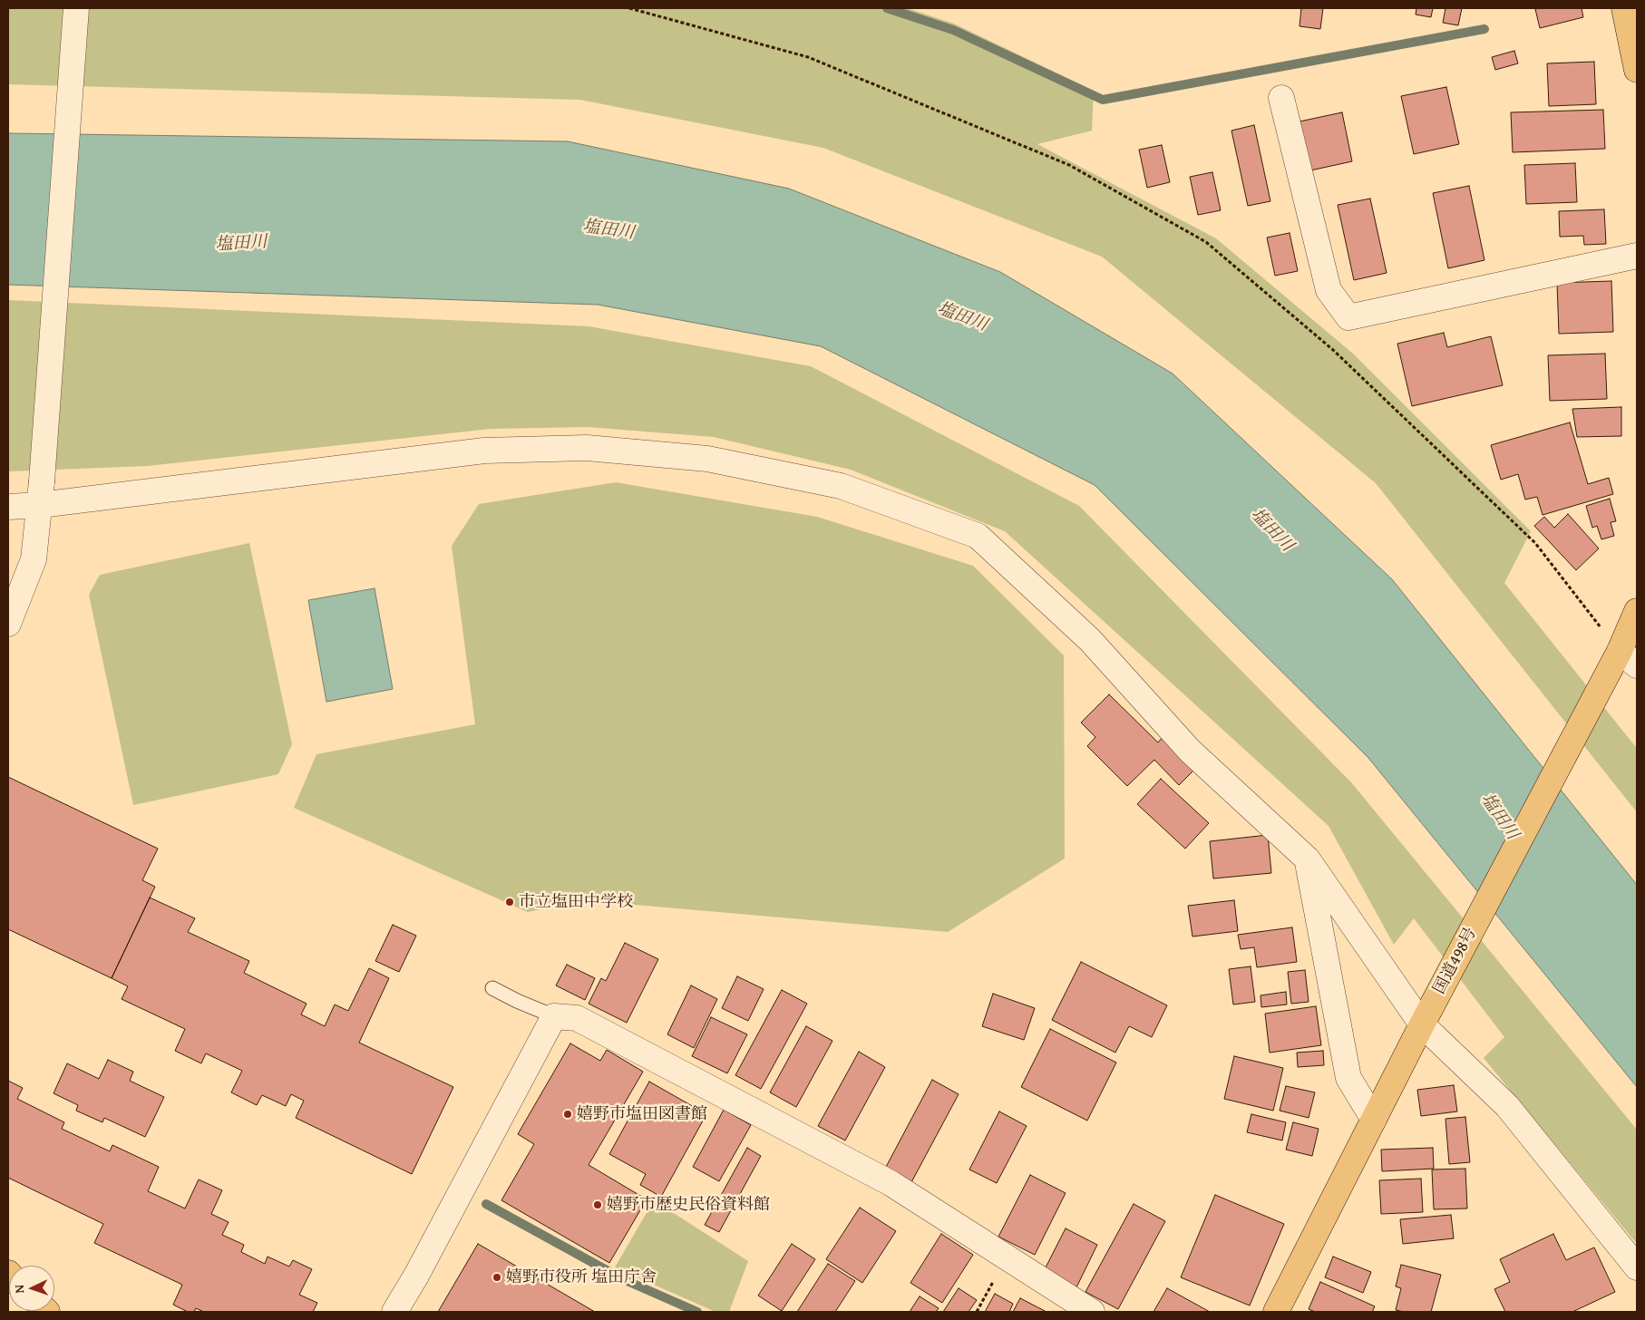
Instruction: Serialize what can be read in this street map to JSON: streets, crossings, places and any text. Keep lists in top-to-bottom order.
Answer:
{
  "streets": {
    "highway": ["国道498号"]
  },
  "water": ["塩田川"],
  "places": [
    "市立塩田中学校",
    "嬉野市塩田図書館",
    "嬉野市歴史民俗資料館",
    "嬉野市役所 塩田庁舎"
  ],
  "north": "left"
}
